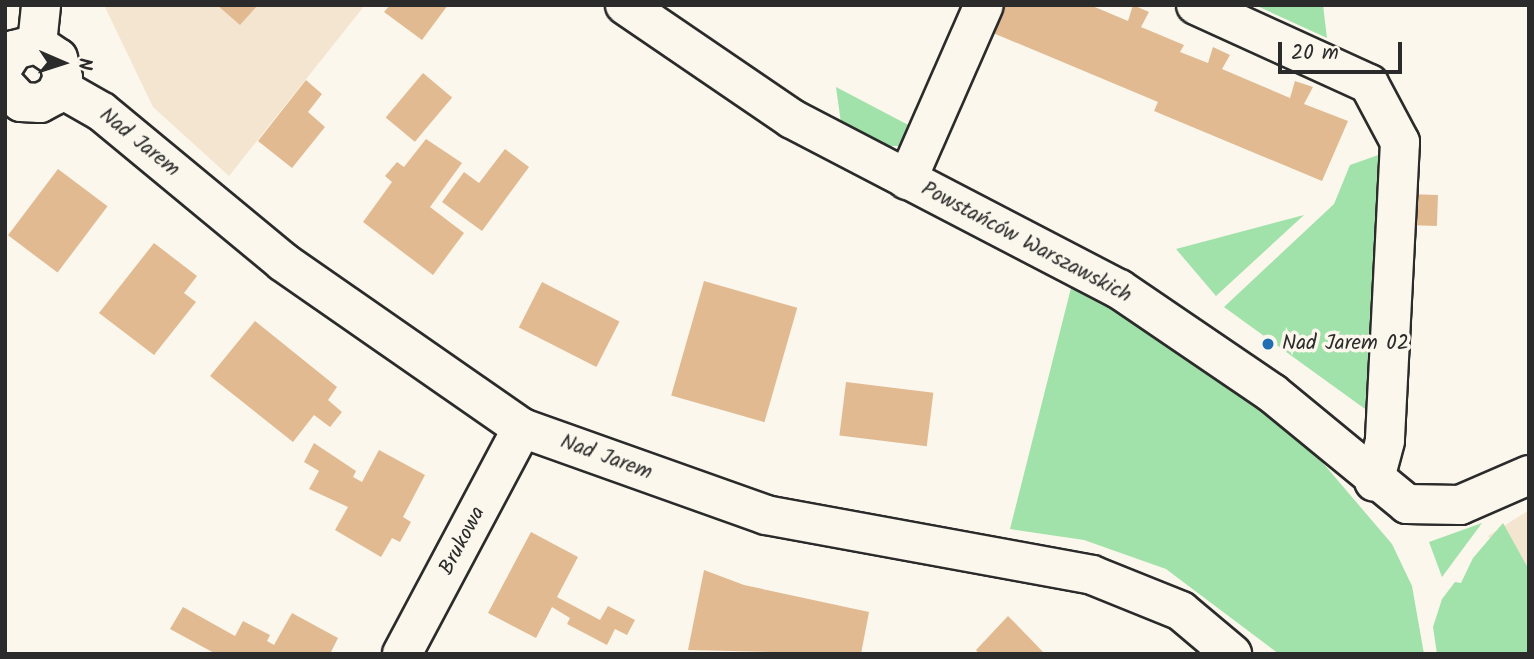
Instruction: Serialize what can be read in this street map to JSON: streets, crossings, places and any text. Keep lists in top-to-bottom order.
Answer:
{
  "streets": {
    "street": ["Nad Jarem", "Powstańców Warszawskich", "Brukowa"]
  },
  "crossings": [
    ["Nad Jarem", "Brukowa"]
  ],
  "places": ["Nad Jarem 02"],
  "scale_bar": "20 m",
  "north": "right"
}
